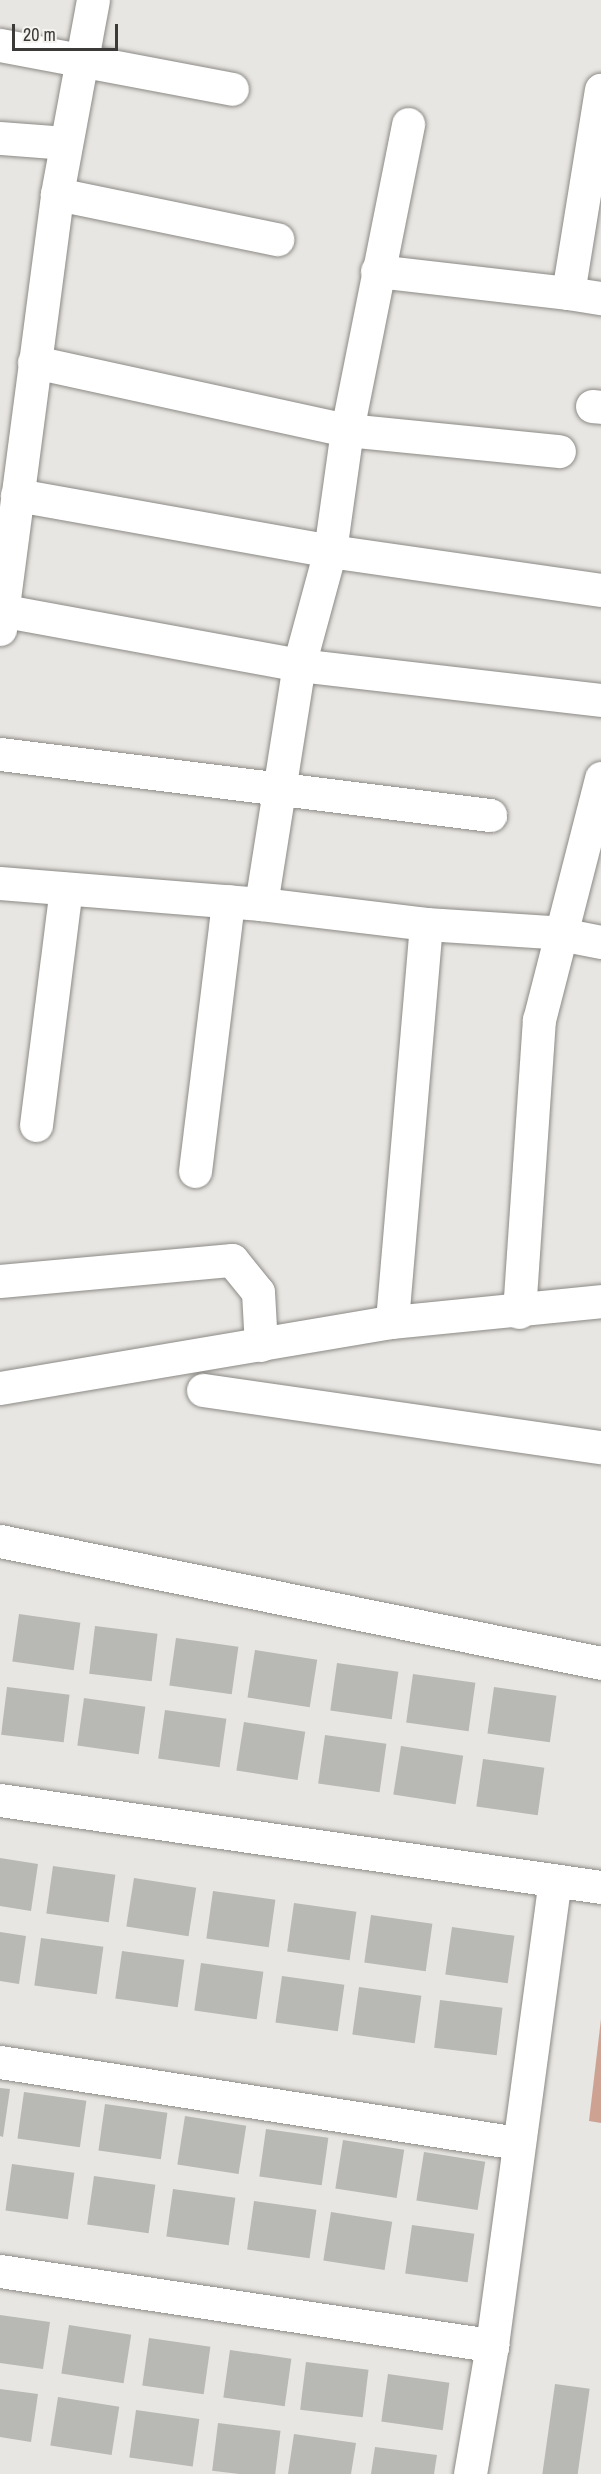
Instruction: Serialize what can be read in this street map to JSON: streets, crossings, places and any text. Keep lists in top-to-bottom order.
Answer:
{
  "scale_bar": "20 m"
}
